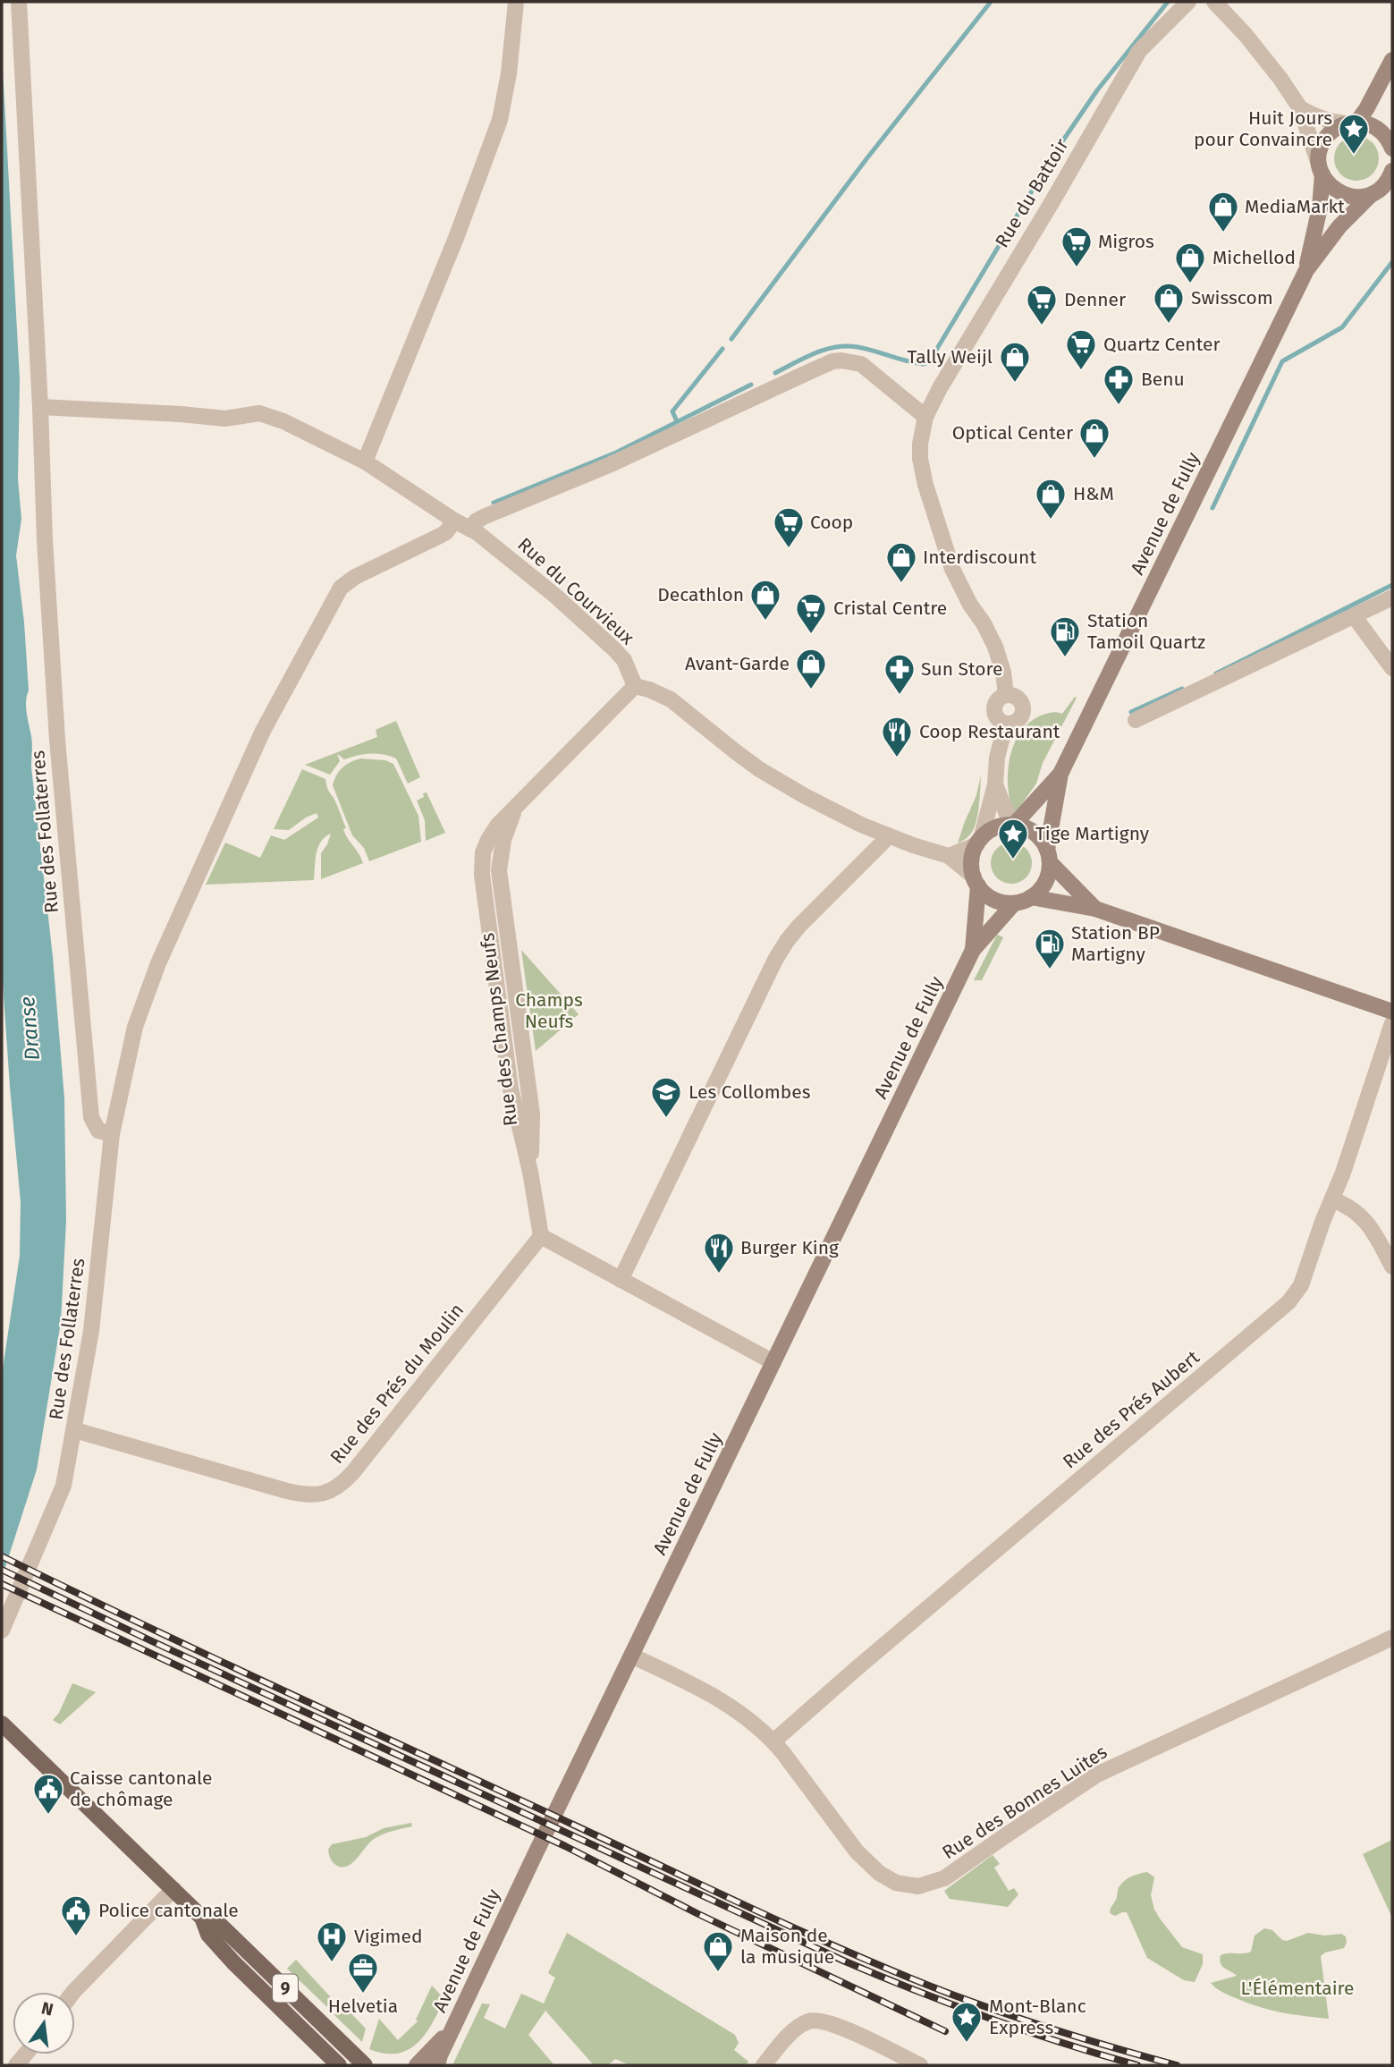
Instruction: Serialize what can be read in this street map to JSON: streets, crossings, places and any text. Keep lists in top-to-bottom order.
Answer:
{
  "streets": {
    "main road": ["Avenue de Fully", "9"],
    "street": [
      "Rue du Battoir",
      "Rue du Courvieux",
      "Rue des Follaterres",
      "Rue des Champs Neufs",
      "Rue des Prés du Moulin",
      "Rue des Prés Aubert",
      "Rue des Bonnes Luites"
    ]
  },
  "crossings": [
    ["Avenue de Fully", "Rue des Bonnes Luites"],
    ["Rue du Courvieux", "Rue des Follaterres"],
    ["Rue du Courvieux", "Rue des Champs Neufs"],
    ["Rue des Follaterres", "Rue des Prés du Moulin"],
    ["Rue des Champs Neufs", "Rue des Prés du Moulin"],
    ["Rue des Prés Aubert", "Rue des Bonnes Luites"]
  ],
  "water": ["Dranse"],
  "parks": ["Champs Neufs", "L'Élémentaire"],
  "places": {
    "place": ["Huit Jours pour Convaincre", "Tige Martigny", "Mont-Blanc Express"],
    "shop": [
      "MediaMarkt",
      "Michellod",
      "Swisscom",
      "Tally Weijl",
      "Optical Center",
      "H&M",
      "Interdiscount",
      "Decathlon",
      "Avant-Garde",
      "Maison de la musique"
    ],
    "supermarket": [
      "Migros",
      "Denner",
      "Quartz Center",
      "Coop",
      "Cristal Centre"
    ],
    "pharmacy": ["Benu", "Sun Store"],
    "fuel station": ["Station Tamoil Quartz", "Station BP Martigny"],
    "restaurant": ["Coop Restaurant", "Burger King"],
    "school or university": ["Les Collombes"],
    "public building": ["Caisse cantonale de chômage", "Police cantonale"],
    "hospital": ["Vigimed"],
    "office": ["Helvetia"]
  },
  "north": "top"
}
